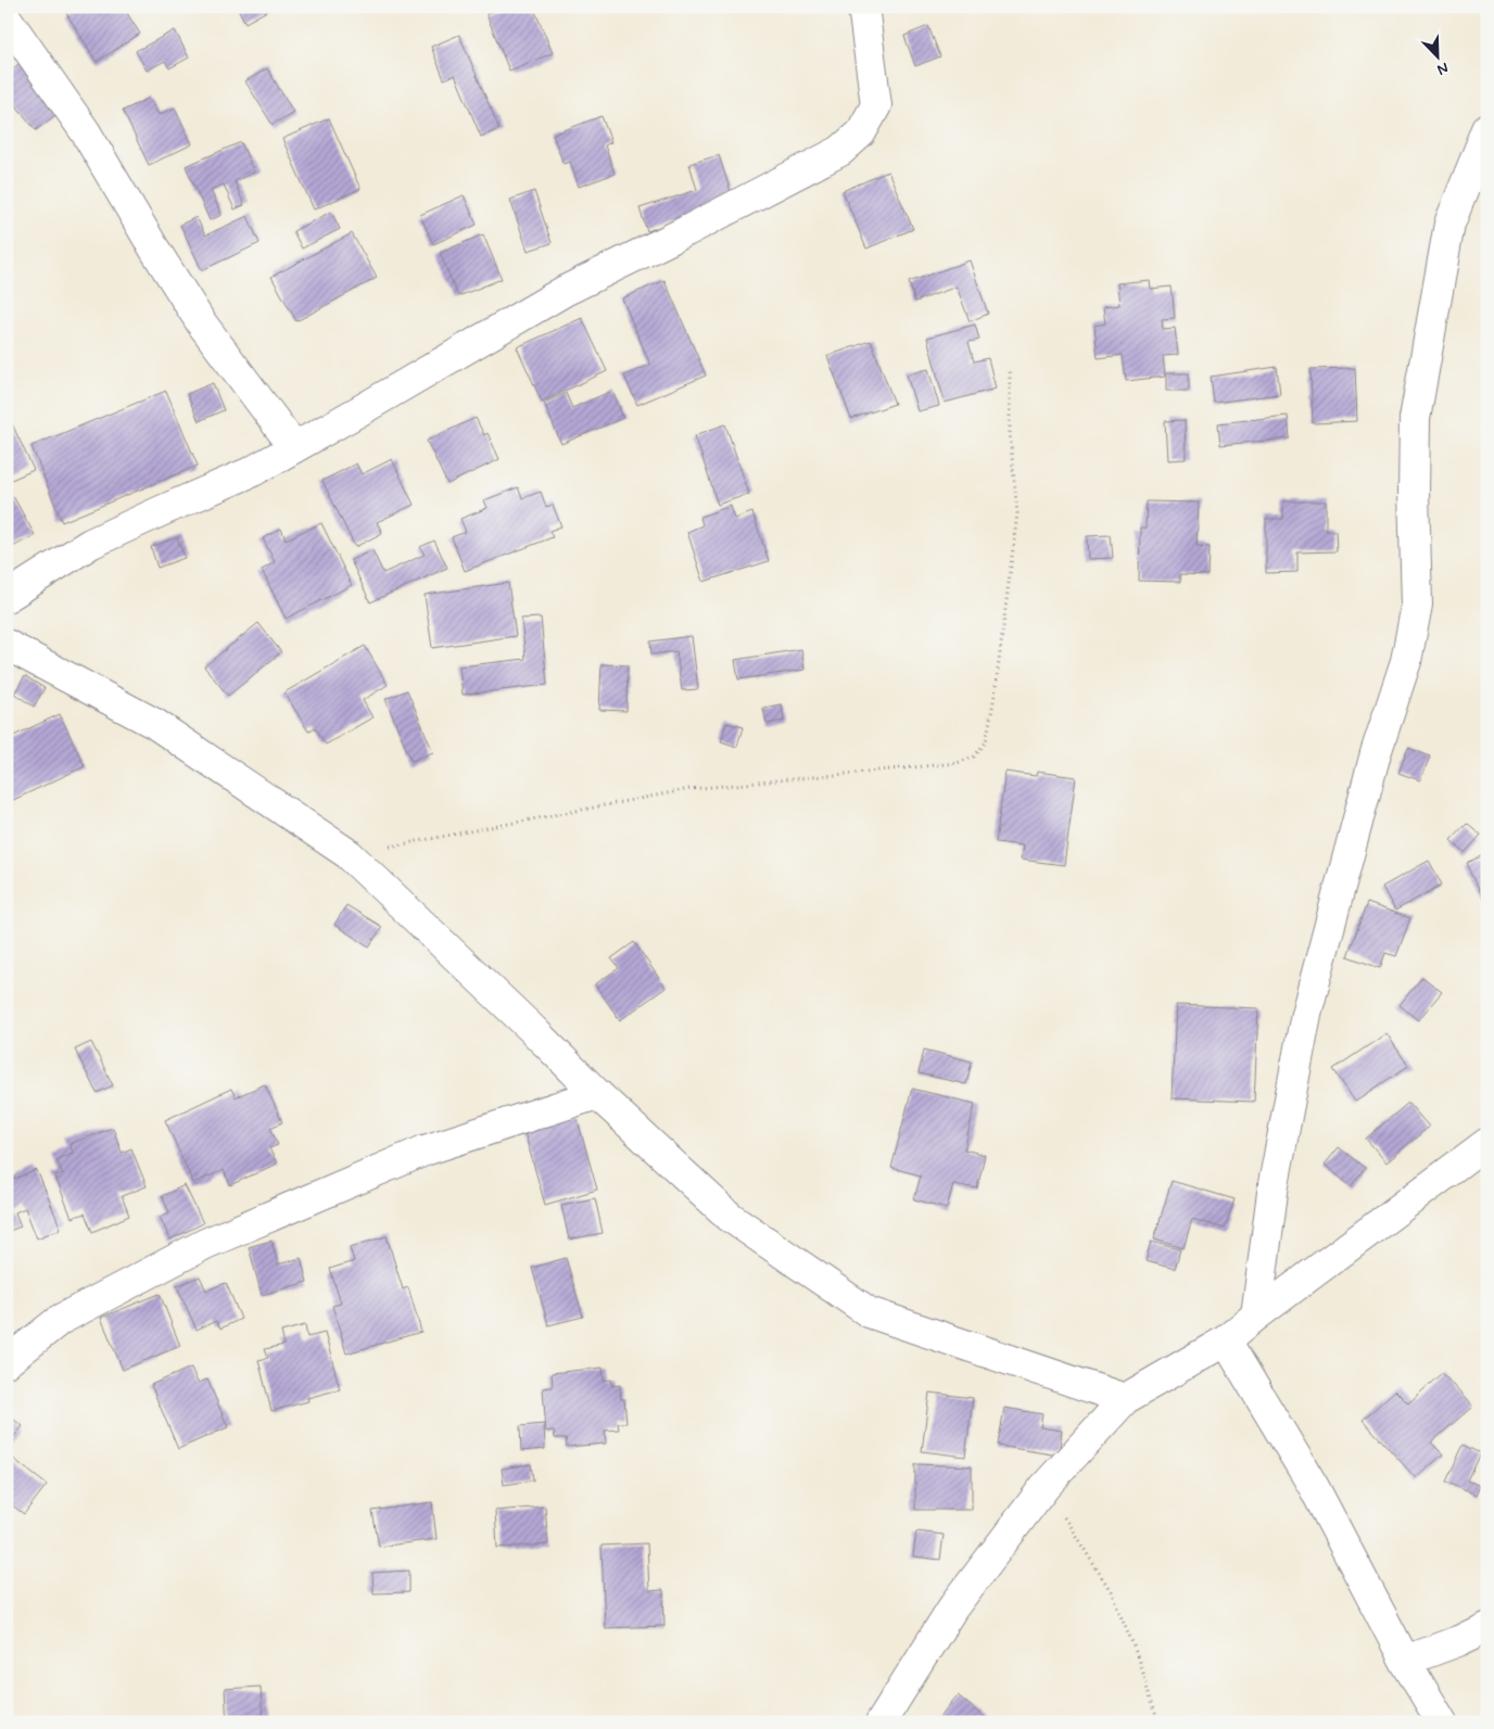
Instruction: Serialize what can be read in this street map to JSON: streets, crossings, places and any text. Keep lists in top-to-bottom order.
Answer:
{
  "north": "bottom right"
}
